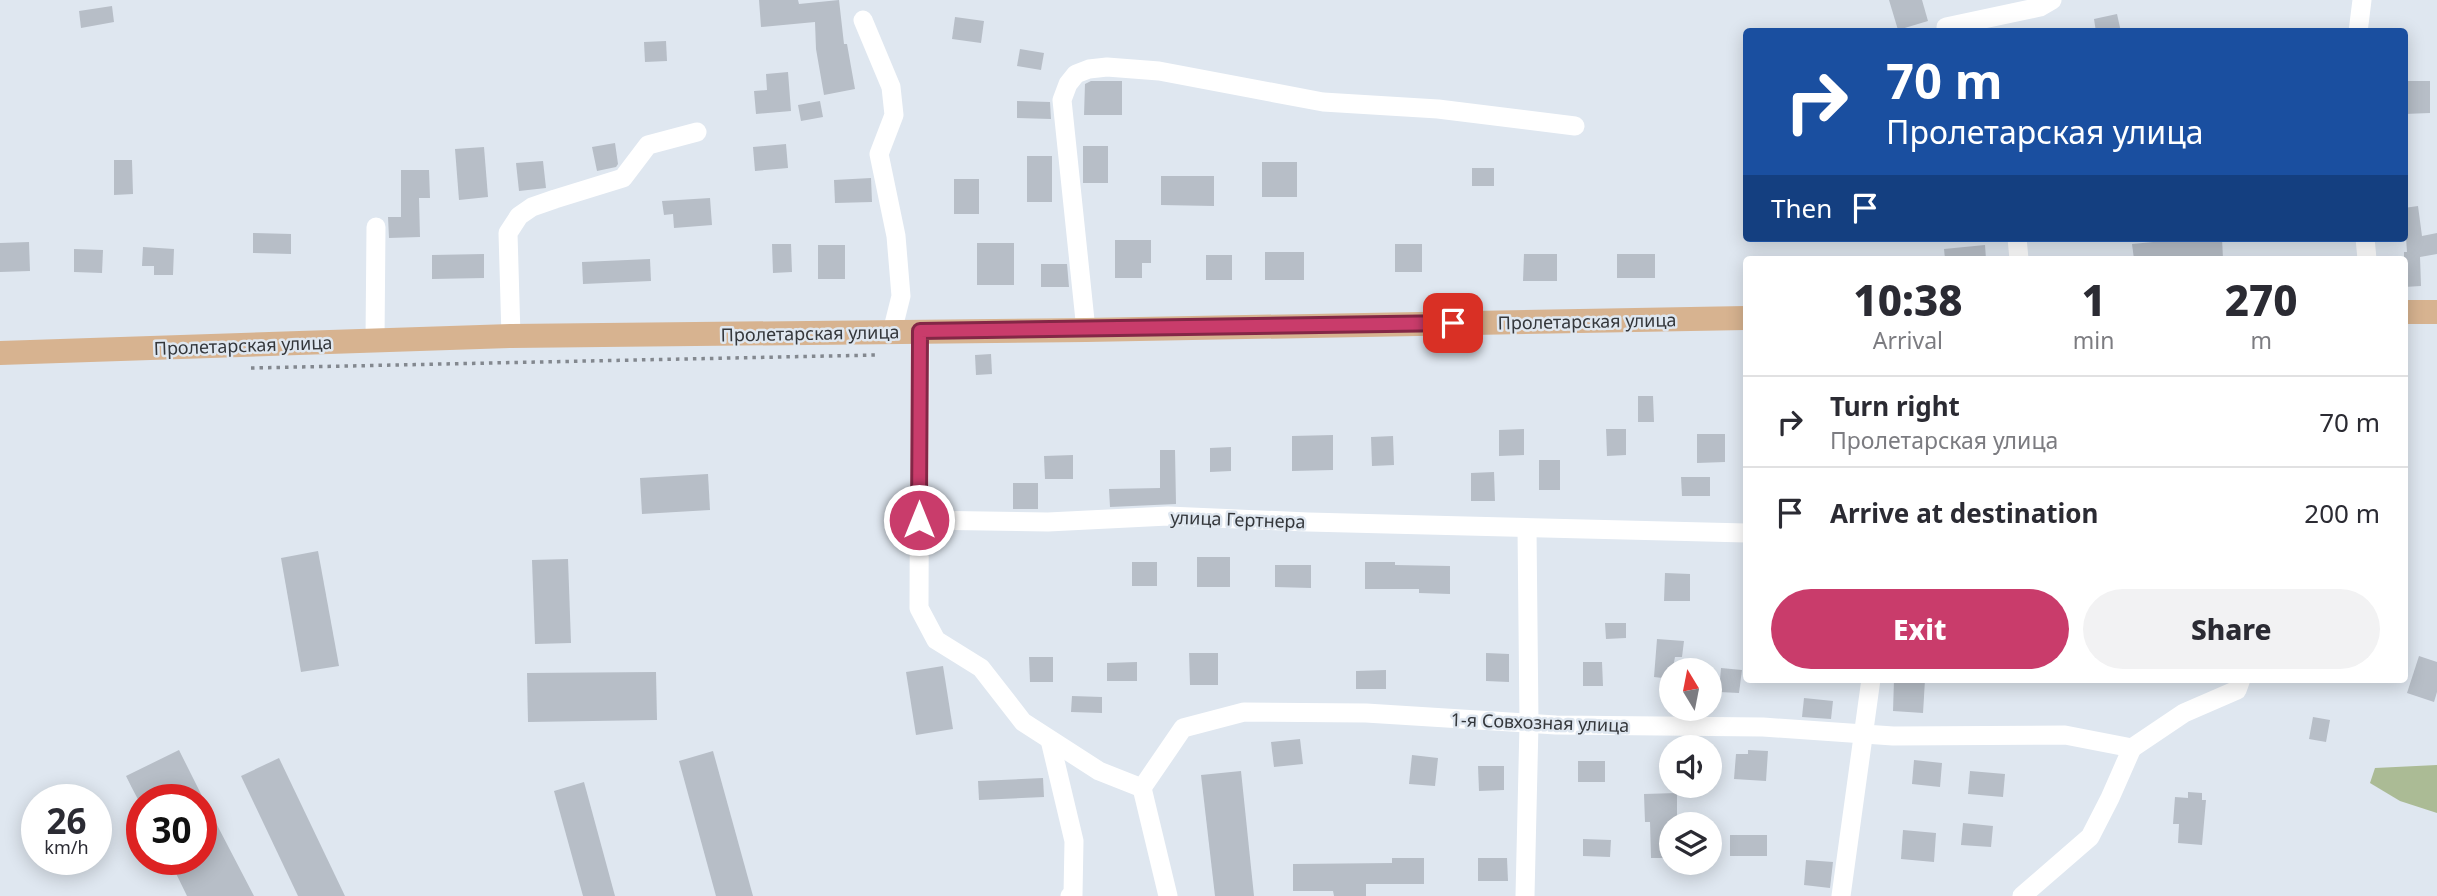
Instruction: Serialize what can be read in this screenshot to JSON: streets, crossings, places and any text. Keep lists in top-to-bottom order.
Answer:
{
  "streets": {
    "main road": ["Пролетарская улица"],
    "street": ["улица Гертнера", "1-я Совхозная улица"]
  },
  "north": "top",
  "page": {
    "turn": ["70 m", "Пролетарская улица"],
    "then": "Then",
    "eta": [
      "10:38",
      "Arrival",
      "1",
      "min",
      "270",
      "m"
    ],
    "list": [
      {
        "name": "Turn right",
        "note": "Пролетарская улица",
        "value": "70 m"
      },
      {
        "name": "Arrive at destination",
        "value": "200 m"
      }
    ],
    "buttons": ["Exit", "Share"],
    "speed": "26 km/h",
    "limit": "30"
  }
}
